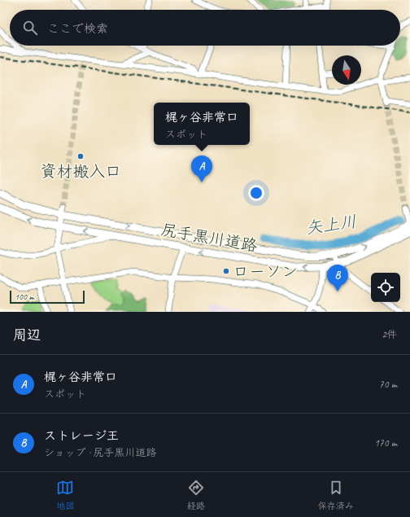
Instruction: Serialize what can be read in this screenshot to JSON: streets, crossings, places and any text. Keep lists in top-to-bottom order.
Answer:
{
  "streets": {
    "main road": ["尻手黒川道路"]
  },
  "water": ["矢上川"],
  "places": ["資材搬入口", "ローソン"],
  "scale_bar": "100 m",
  "north": "bottom",
  "page": {
    "search": "ここで検索",
    "popup": ["梶ヶ谷非常口", "スポット"],
    "pins": ["A", "B"],
    "scale": "100 m",
    "heading": ["周辺", "2件"],
    "list": [
      {
        "mark": "A",
        "name": "梶ヶ谷非常口",
        "note": "スポット",
        "value": "70 m"
      },
      {
        "mark": "B",
        "name": "ストレージ王",
        "note": "ショップ · 尻手黒川道路",
        "value": "170 m"
      }
    ],
    "nav": ["地図", "経路", "保存済み"]
  }
}
